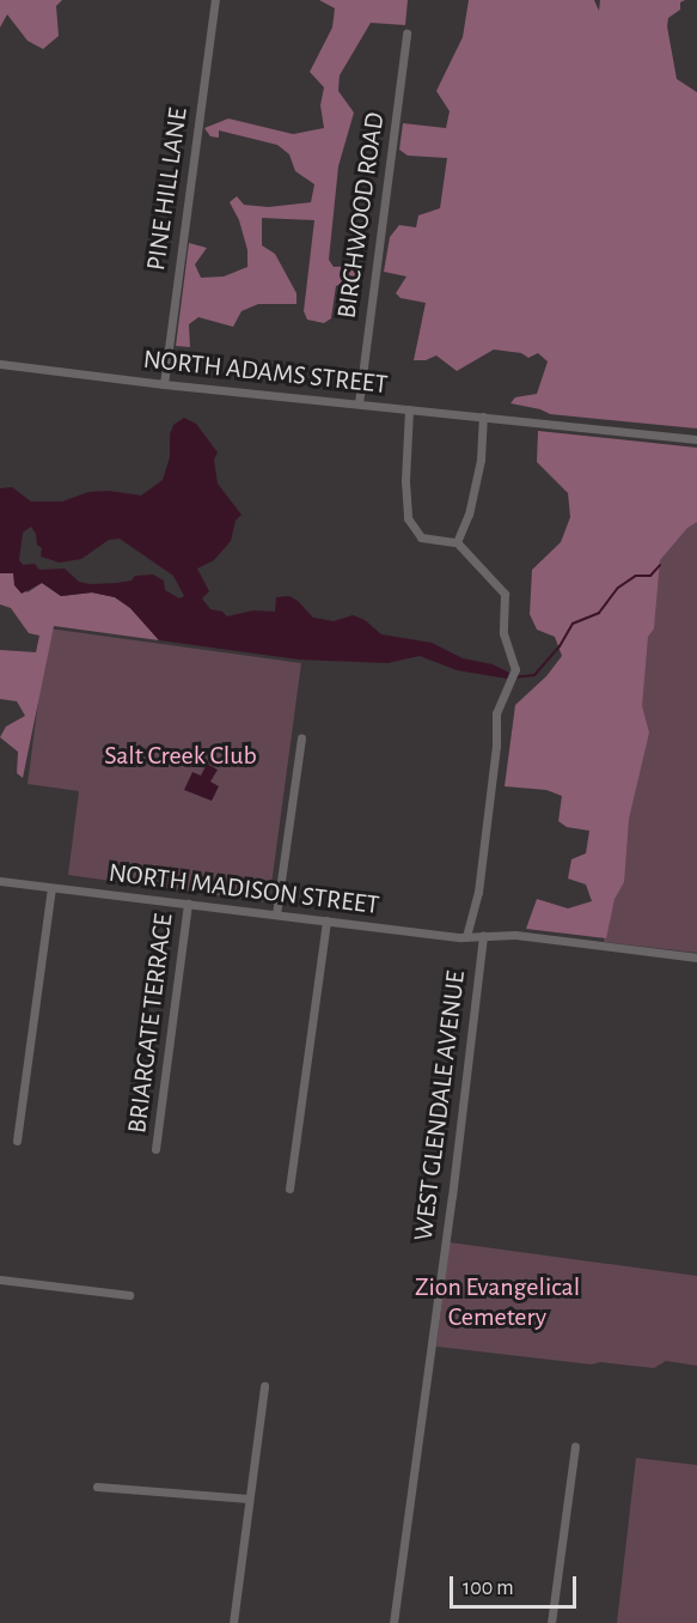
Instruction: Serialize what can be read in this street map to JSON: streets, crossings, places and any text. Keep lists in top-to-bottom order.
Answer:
{
  "streets": {
    "street": [
      "PINE HILL LANE",
      "BIRCHWOOD ROAD",
      "NORTH ADAMS STREET",
      "NORTH MADISON STREET",
      "BRIARGATE TERRACE",
      "WEST GLENDALE AVENUE"
    ]
  },
  "crossings": [
    ["PINE HILL LANE", "NORTH ADAMS STREET"],
    ["BIRCHWOOD ROAD", "NORTH ADAMS STREET"],
    ["NORTH MADISON STREET", "BRIARGATE TERRACE"],
    ["NORTH MADISON STREET", "WEST GLENDALE AVENUE"]
  ],
  "parks": ["Salt Creek Club", "Zion Evangelical Cemetery"],
  "scale_bar": "100 m"
}
